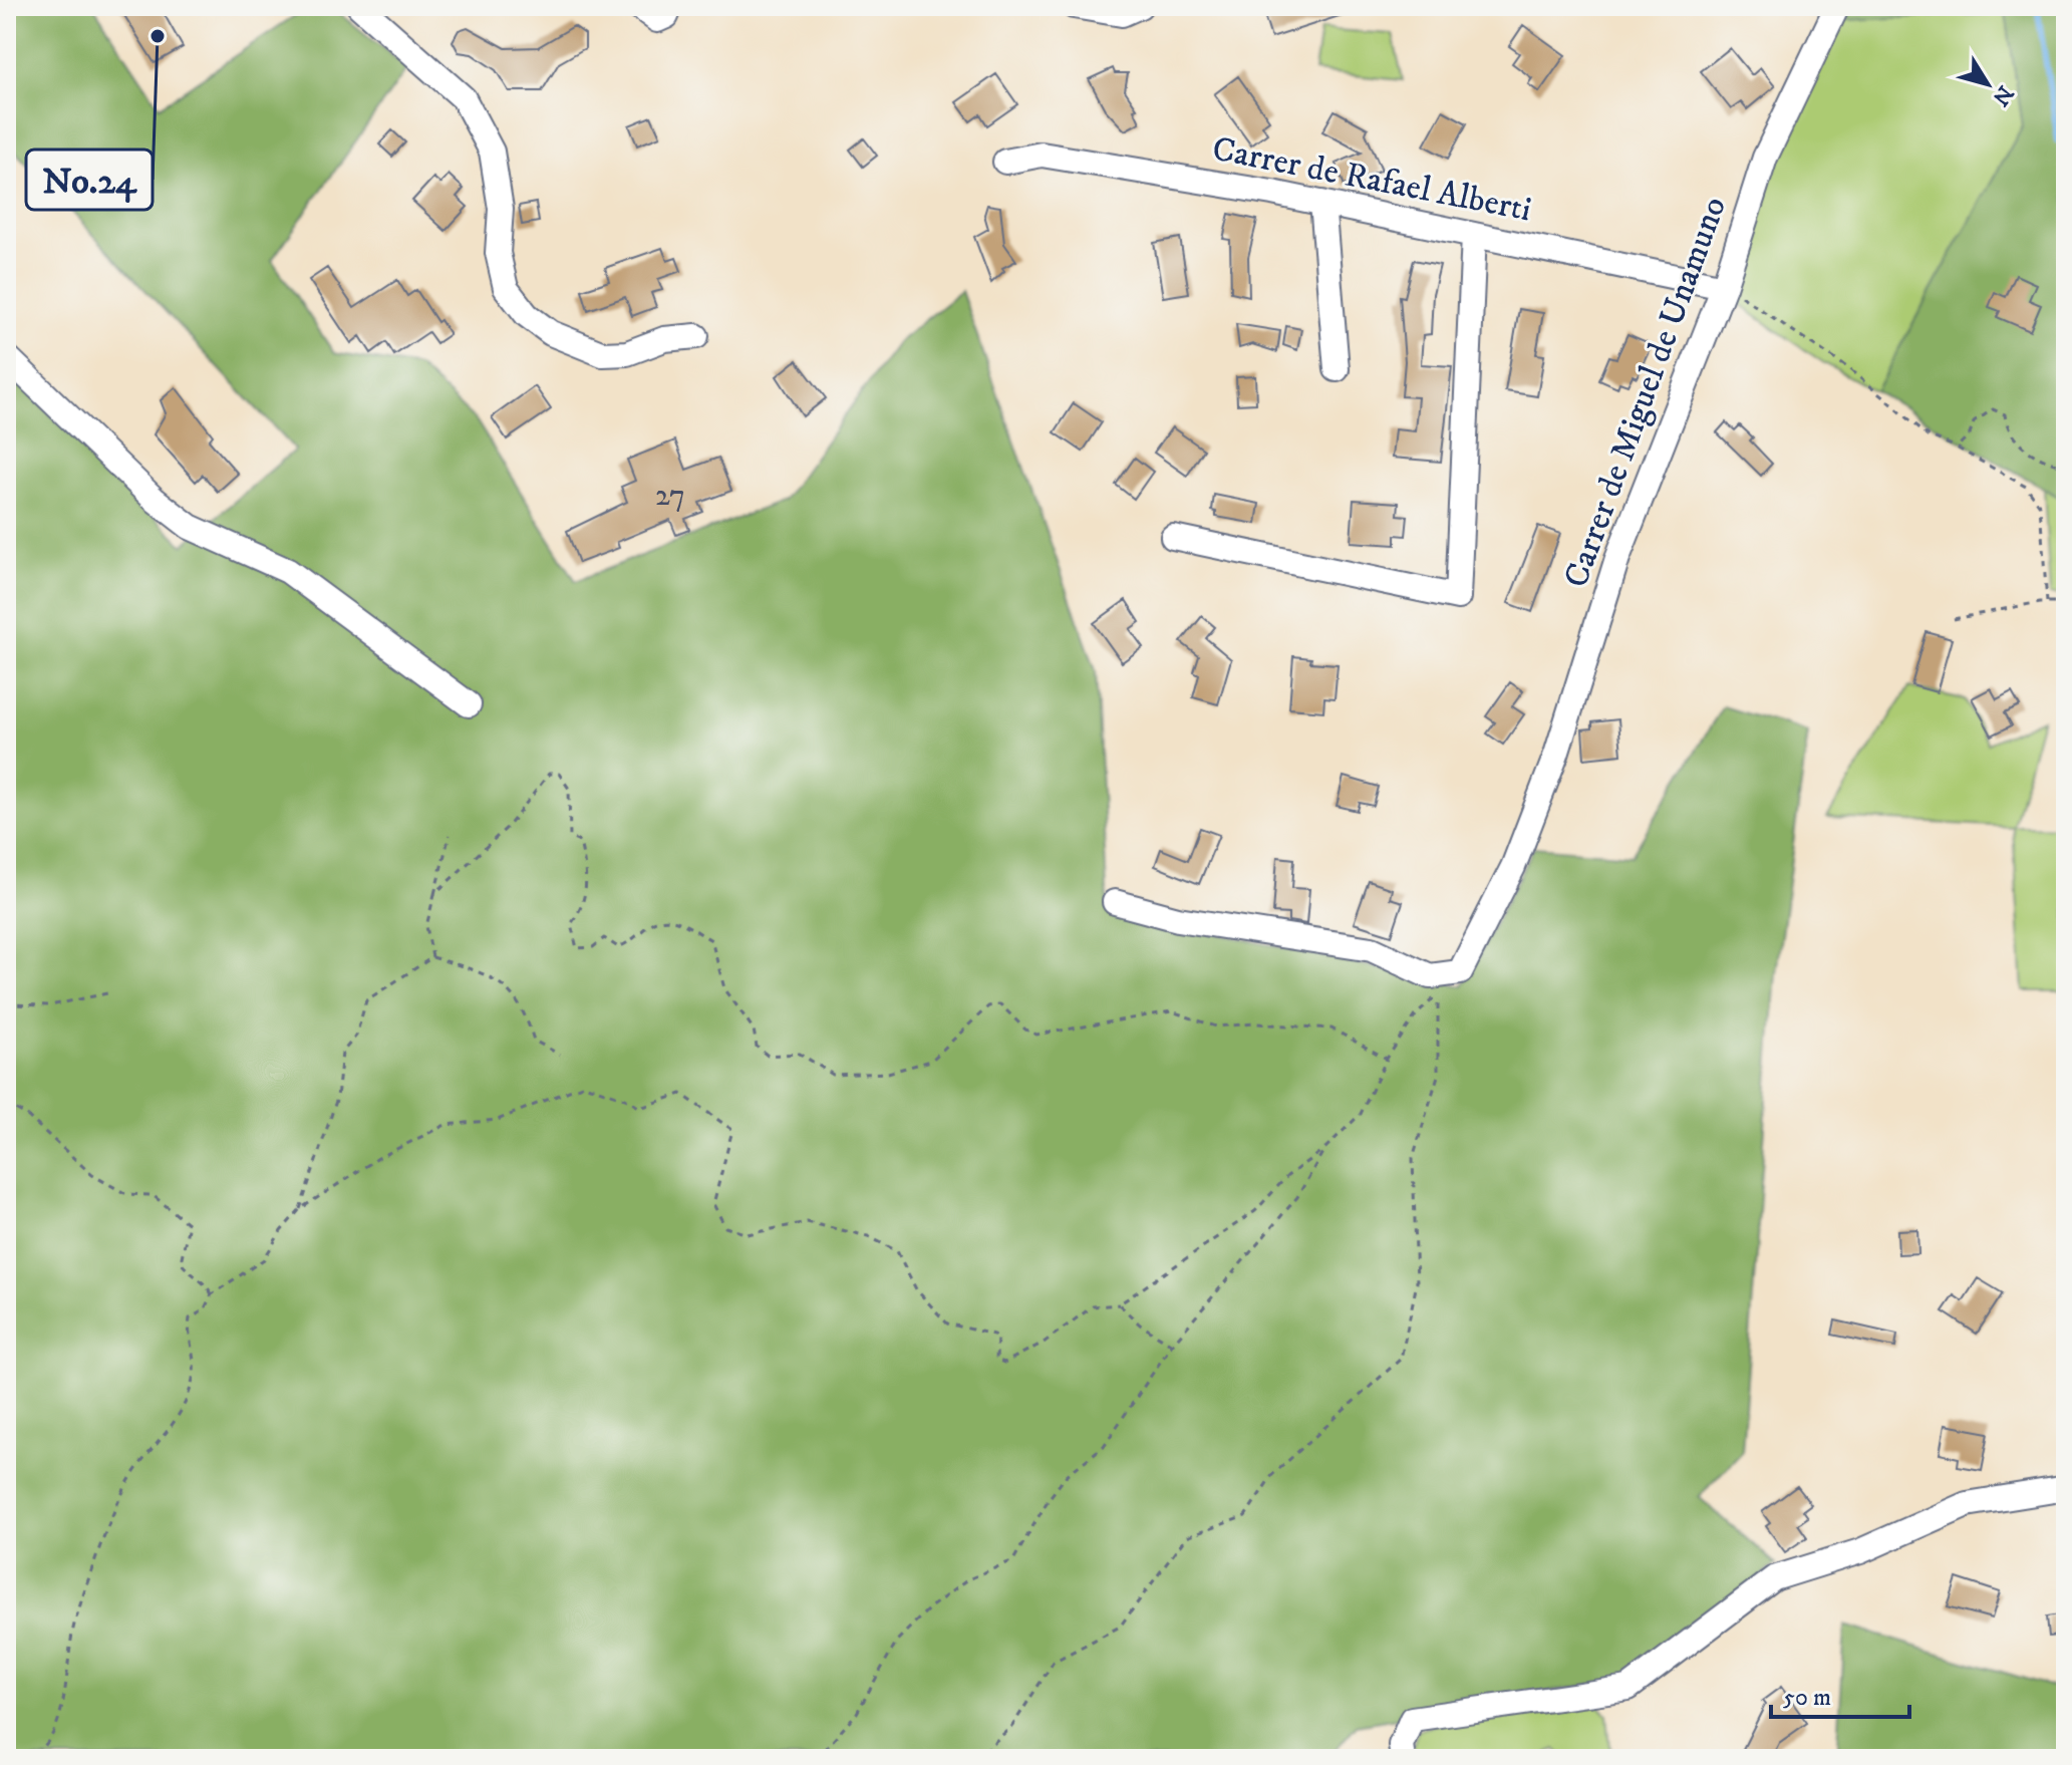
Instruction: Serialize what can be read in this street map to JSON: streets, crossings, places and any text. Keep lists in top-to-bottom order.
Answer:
{
  "streets": {
    "street": ["Carrer de Rafael Alberti", "Carrer de Miguel de Unamuno"]
  },
  "crossings": [
    ["Carrer de Rafael Alberti", "Carrer de Miguel de Unamuno"]
  ],
  "places": ["No.24"],
  "house_numbers": ["27"],
  "scale_bar": "50 m",
  "north": "bottom right"
}
